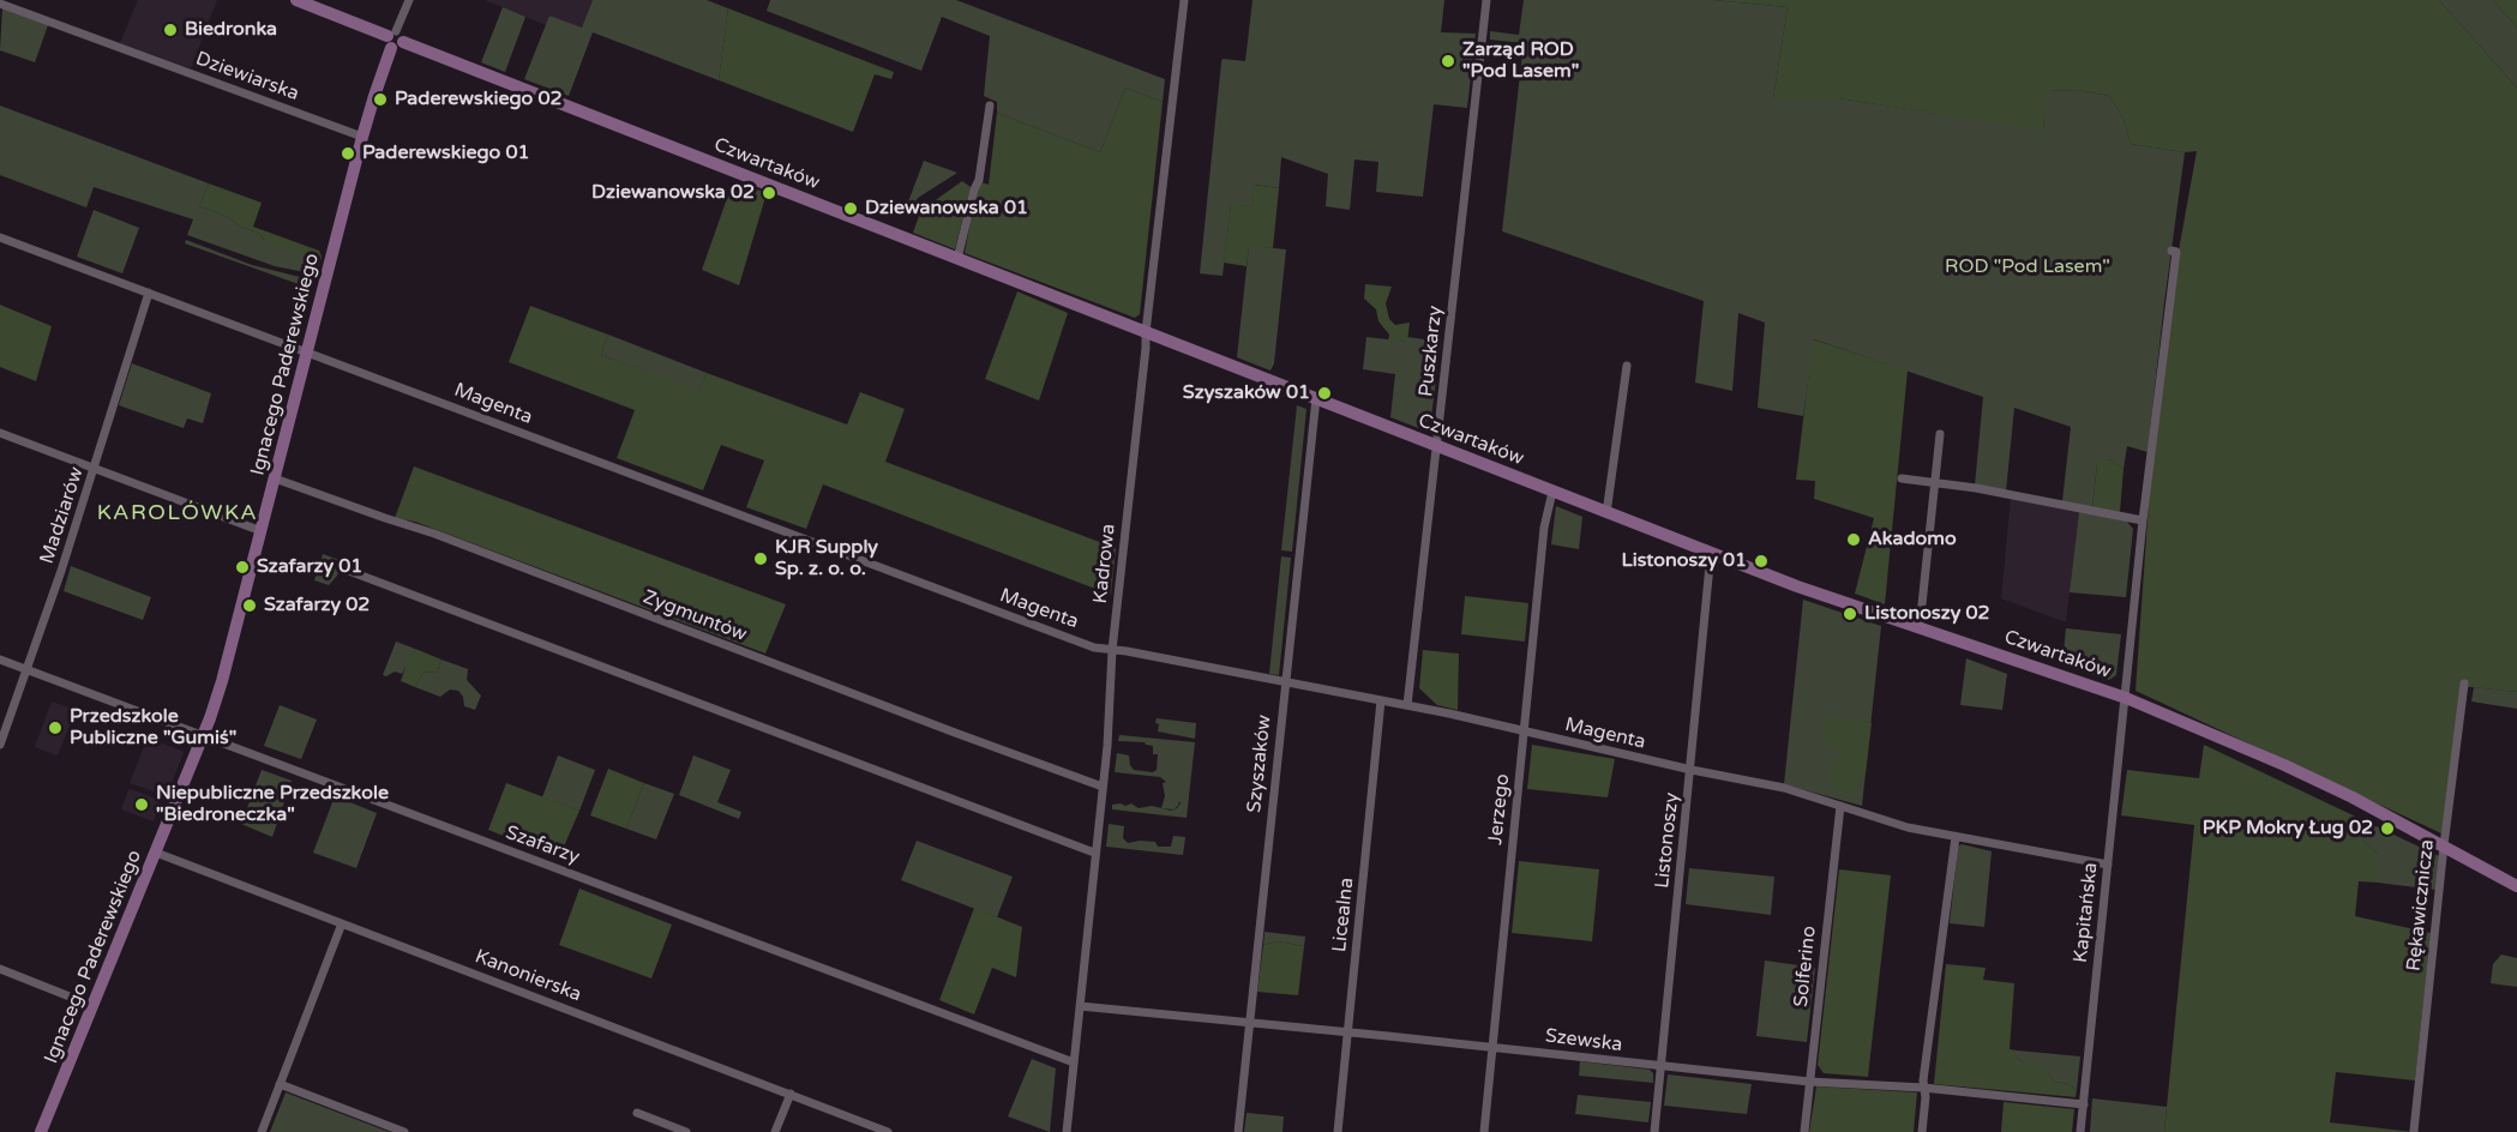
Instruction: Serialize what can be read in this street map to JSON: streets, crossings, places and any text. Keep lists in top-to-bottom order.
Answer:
{
  "streets": {
    "street": [
      "Dziewiarska",
      "Czwartaków",
      "Puszkarzy",
      "Ignacego Paderewskiego",
      "Magenta",
      "Madziarów",
      "Kadrowa",
      "Zygmuntów",
      "Szyszaków",
      "Jerzego",
      "Listonoszy",
      "Szafarzy",
      "Rękawicznicza",
      "Kapitańska",
      "Licealna",
      "Solferino",
      "Kanonierska",
      "Szewska"
    ]
  },
  "crossings": [
    ["Dziewiarska", "Ignacego Paderewskiego"],
    ["Czwartaków", "Puszkarzy"],
    ["Czwartaków", "Ignacego Paderewskiego"],
    ["Czwartaków", "Kadrowa"],
    ["Czwartaków", "Szyszaków"],
    ["Czwartaków", "Jerzego"],
    ["Czwartaków", "Listonoszy"],
    ["Czwartaków", "Rękawicznicza"],
    ["Czwartaków", "Kapitańska"],
    ["Puszkarzy", "Magenta"],
    ["Ignacego Paderewskiego", "Magenta"],
    ["Ignacego Paderewskiego", "Zygmuntów"],
    ["Ignacego Paderewskiego", "Szafarzy"],
    ["Ignacego Paderewskiego", "Kanonierska"],
    ["Magenta", "Madziarów"],
    ["Magenta", "Kadrowa"],
    ["Magenta", "Szyszaków"],
    ["Magenta", "Jerzego"],
    ["Magenta", "Listonoszy"],
    ["Magenta", "Kapitańska"],
    ["Magenta", "Licealna"],
    ["Magenta", "Solferino"],
    ["Madziarów", "Szafarzy"],
    ["Kadrowa", "Zygmuntów"],
    ["Kadrowa", "Szafarzy"],
    ["Kadrowa", "Szewska"],
    ["Szyszaków", "Szewska"],
    ["Jerzego", "Szewska"],
    ["Listonoszy", "Szewska"],
    ["Kapitańska", "Szewska"],
    ["Licealna", "Szewska"],
    ["Solferino", "Szewska"]
  ],
  "districts": ["KAROLÓWKA"],
  "parks": ["ROD \"Pod Lasem\""],
  "places": [
    "Biedronka",
    "Zarząd ROD \"Pod Lasem\"",
    "Paderewskiego 02",
    "Paderewskiego 01",
    "Dziewanowska 02",
    "Dziewanowska 01",
    "Szyszaków 01",
    "Akadomo",
    "KJR Supply Sp. z. o. o.",
    "Listonoszy 01",
    "Szafarzy 01",
    "Szafarzy 02",
    "Listonoszy 02",
    "Przedszkole Publiczne \"Gumiś\"",
    "Niepubliczne Przedszkole \"Biedroneczka\"",
    "PKP Mokry Ług 02"
  ]
}
